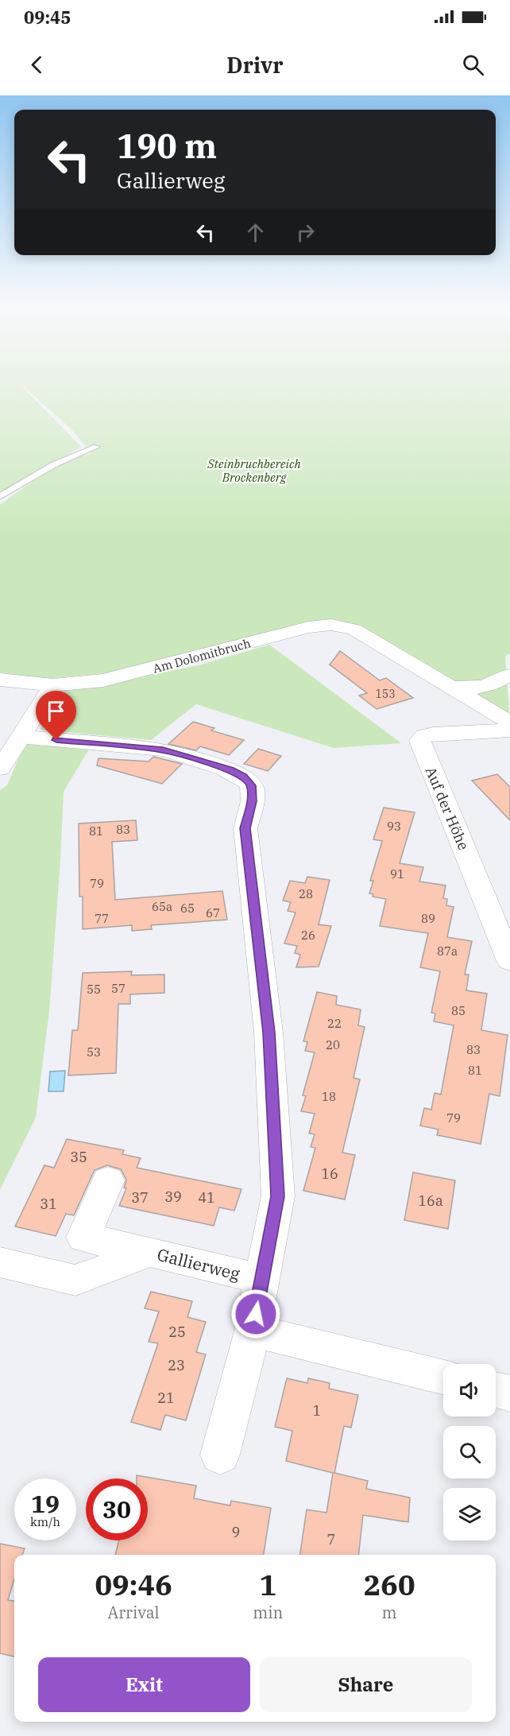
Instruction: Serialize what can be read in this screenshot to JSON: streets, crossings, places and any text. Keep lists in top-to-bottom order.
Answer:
{
  "streets": {
    "street": ["Am Dolomitbruch", "Auf der Höhe", "Gallierweg"]
  },
  "parks": ["Steinbruchbereich Brockenberg"],
  "house_numbers": [
    "153",
    "93",
    "83",
    "81",
    "91",
    "79",
    "28",
    "65a",
    "65",
    "67",
    "77",
    "89",
    "26",
    "87a",
    "57",
    "55",
    "85",
    "22",
    "20",
    "83",
    "53",
    "81",
    "18",
    "79",
    "35",
    "16",
    "39",
    "37",
    "41",
    "16a",
    "31",
    "25",
    "23",
    "21",
    "1",
    "9",
    "7"
  ],
  "page": {
    "status": "09:45",
    "header": "Drivr",
    "turn": ["190 m", "Gallierweg"],
    "speed": "19 km/h",
    "limit": "30",
    "eta": [
      "09:46",
      "Arrival",
      "1",
      "min",
      "260",
      "m"
    ],
    "buttons": ["Exit", "Share"]
  }
}
